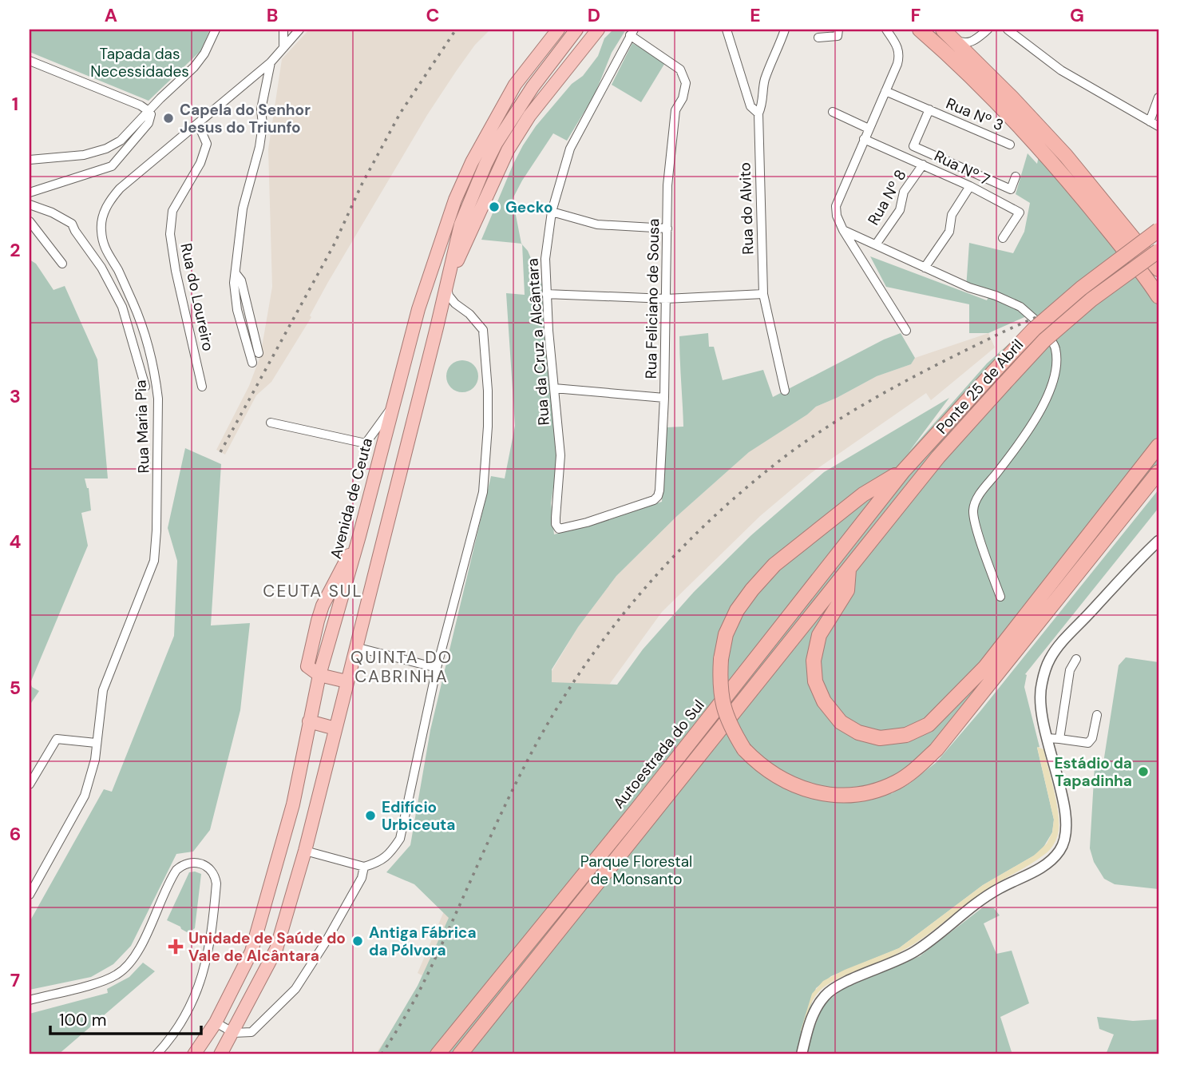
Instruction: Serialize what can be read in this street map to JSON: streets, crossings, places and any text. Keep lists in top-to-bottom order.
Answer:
{
  "streets": {
    "highway": ["Ponte 25 de Abril", "Avenida de Ceuta", "Autoestrada do Sul"],
    "street": [
      "Rua Nº 3",
      "Rua Nº 7",
      "Rua Nº 8",
      "Rua do Alvito",
      "Rua do Loureiro",
      "Rua Feliciano de Sousa",
      "Rua da Cruz a Alcântara",
      "Rua Maria Pia"
    ]
  },
  "crossings": [
    ["Rua Nº 7", "Rua Nº 8"],
    ["Rua do Loureiro", "Rua Maria Pia"],
    ["Rua Feliciano de Sousa", "Rua da Cruz a Alcântara"],
    ["Ponte 25 de Abril", "Autoestrada do Sul"]
  ],
  "districts": ["CEUTA SUL", "QUINTA DO CABRINHA"],
  "parks": ["Tapada das Necessidades", "Parque Florestal de Monsanto"],
  "places": {
    "other": [
      "Capela do Senhor Jesus do Triunfo",
      "Gecko",
      "Estádio da Tapadinha",
      "Edifício Urbiceuta",
      "Antiga Fábrica da Pólvora"
    ],
    "health": ["Unidade de Saúde do Vale de Alcântara"]
  },
  "scale_bar": "100 m",
  "grid": {
    "columns": [
      "A",
      "B",
      "C",
      "D",
      "E",
      "F",
      "G"
    ],
    "rows": [
      "1",
      "2",
      "3",
      "4",
      "5",
      "6",
      "7"
    ]
  }
}
